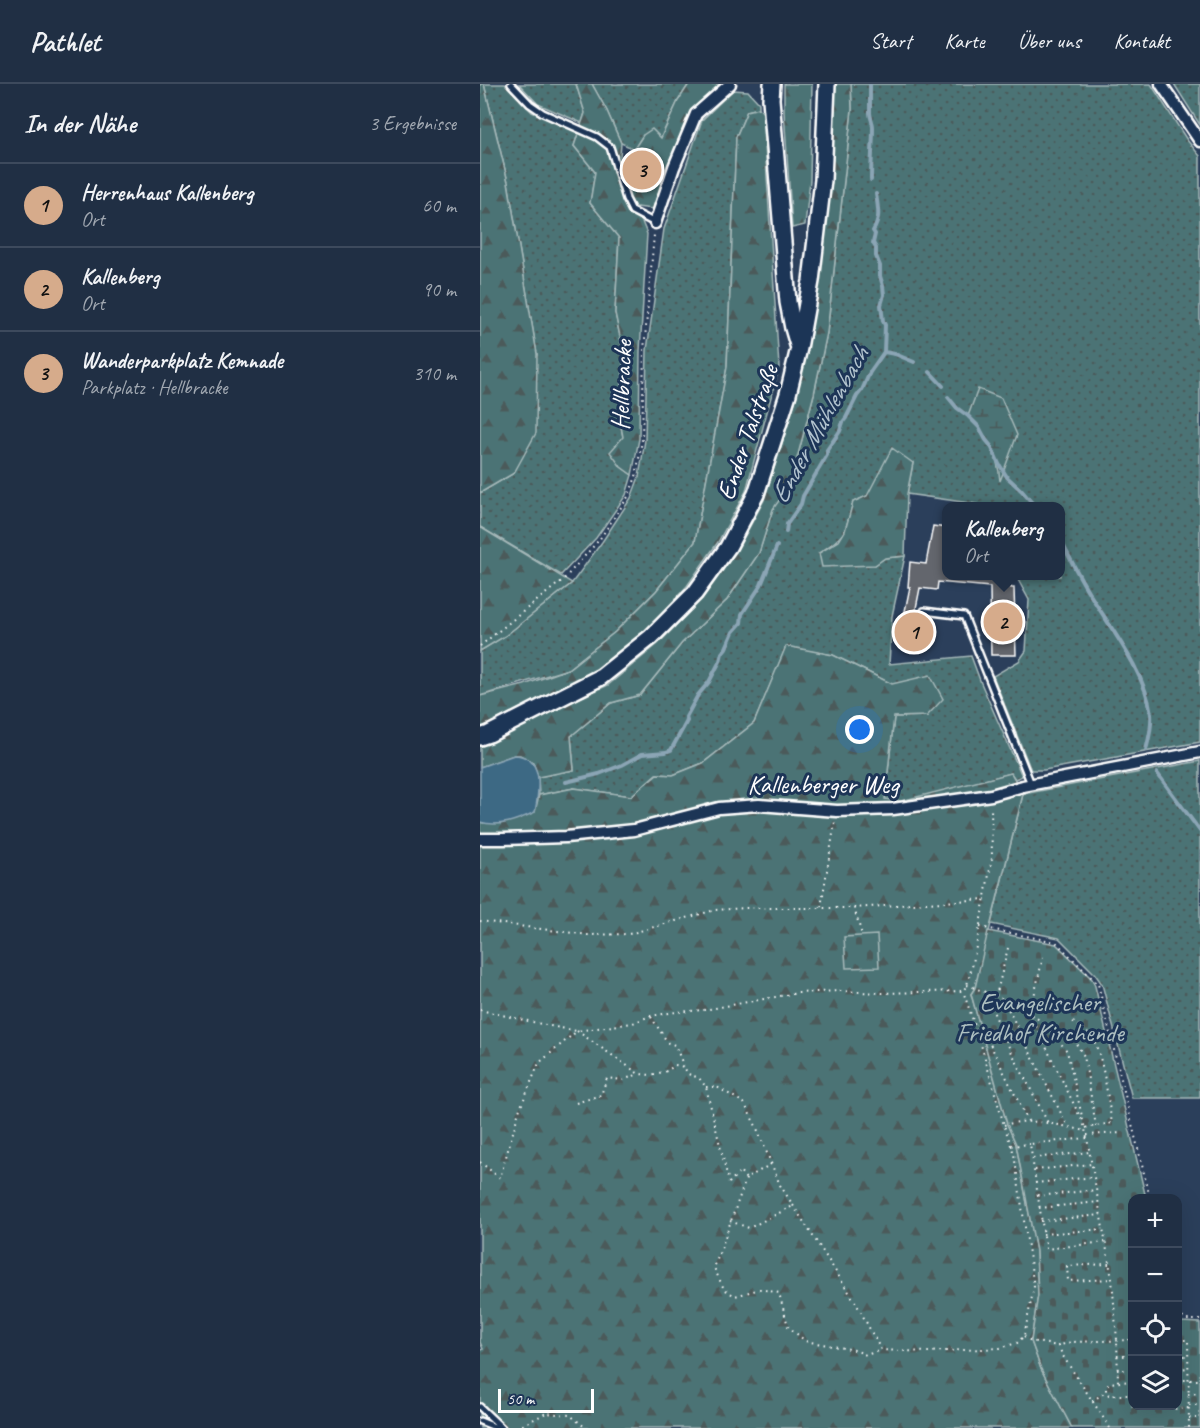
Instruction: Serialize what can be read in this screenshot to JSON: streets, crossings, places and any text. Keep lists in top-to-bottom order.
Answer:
{
  "streets": {
    "main road": ["Ender Talstraße"],
    "street": ["Kallenberger Weg"],
    "path": ["Hellbracke"]
  },
  "water": ["Ender Mühlenbach"],
  "parks": ["Evangelischer Friedhof Kirchende"],
  "scale_bar": "50 m",
  "page": {
    "header": "Pathlet",
    "nav": [
      "Start",
      "Karte",
      "Über uns",
      "Kontakt"
    ],
    "heading": ["In der Nähe", "3 Ergebnisse"],
    "pins": ["3", "2", "1"],
    "list": [
      {
        "mark": "1",
        "name": "Herrenhaus Kallenberg",
        "note": "Ort",
        "value": "60 m"
      },
      {
        "mark": "2",
        "name": "Kallenberg",
        "note": "Ort",
        "value": "90 m"
      },
      {
        "mark": "3",
        "name": "Wanderparkplatz Kemnade",
        "note": "Parkplatz · Hellbracke",
        "value": "310 m"
      }
    ],
    "popup": ["Kallenberg", "Ort"],
    "map_buttons": ["+", "−"],
    "scale": "50 m"
  }
}
